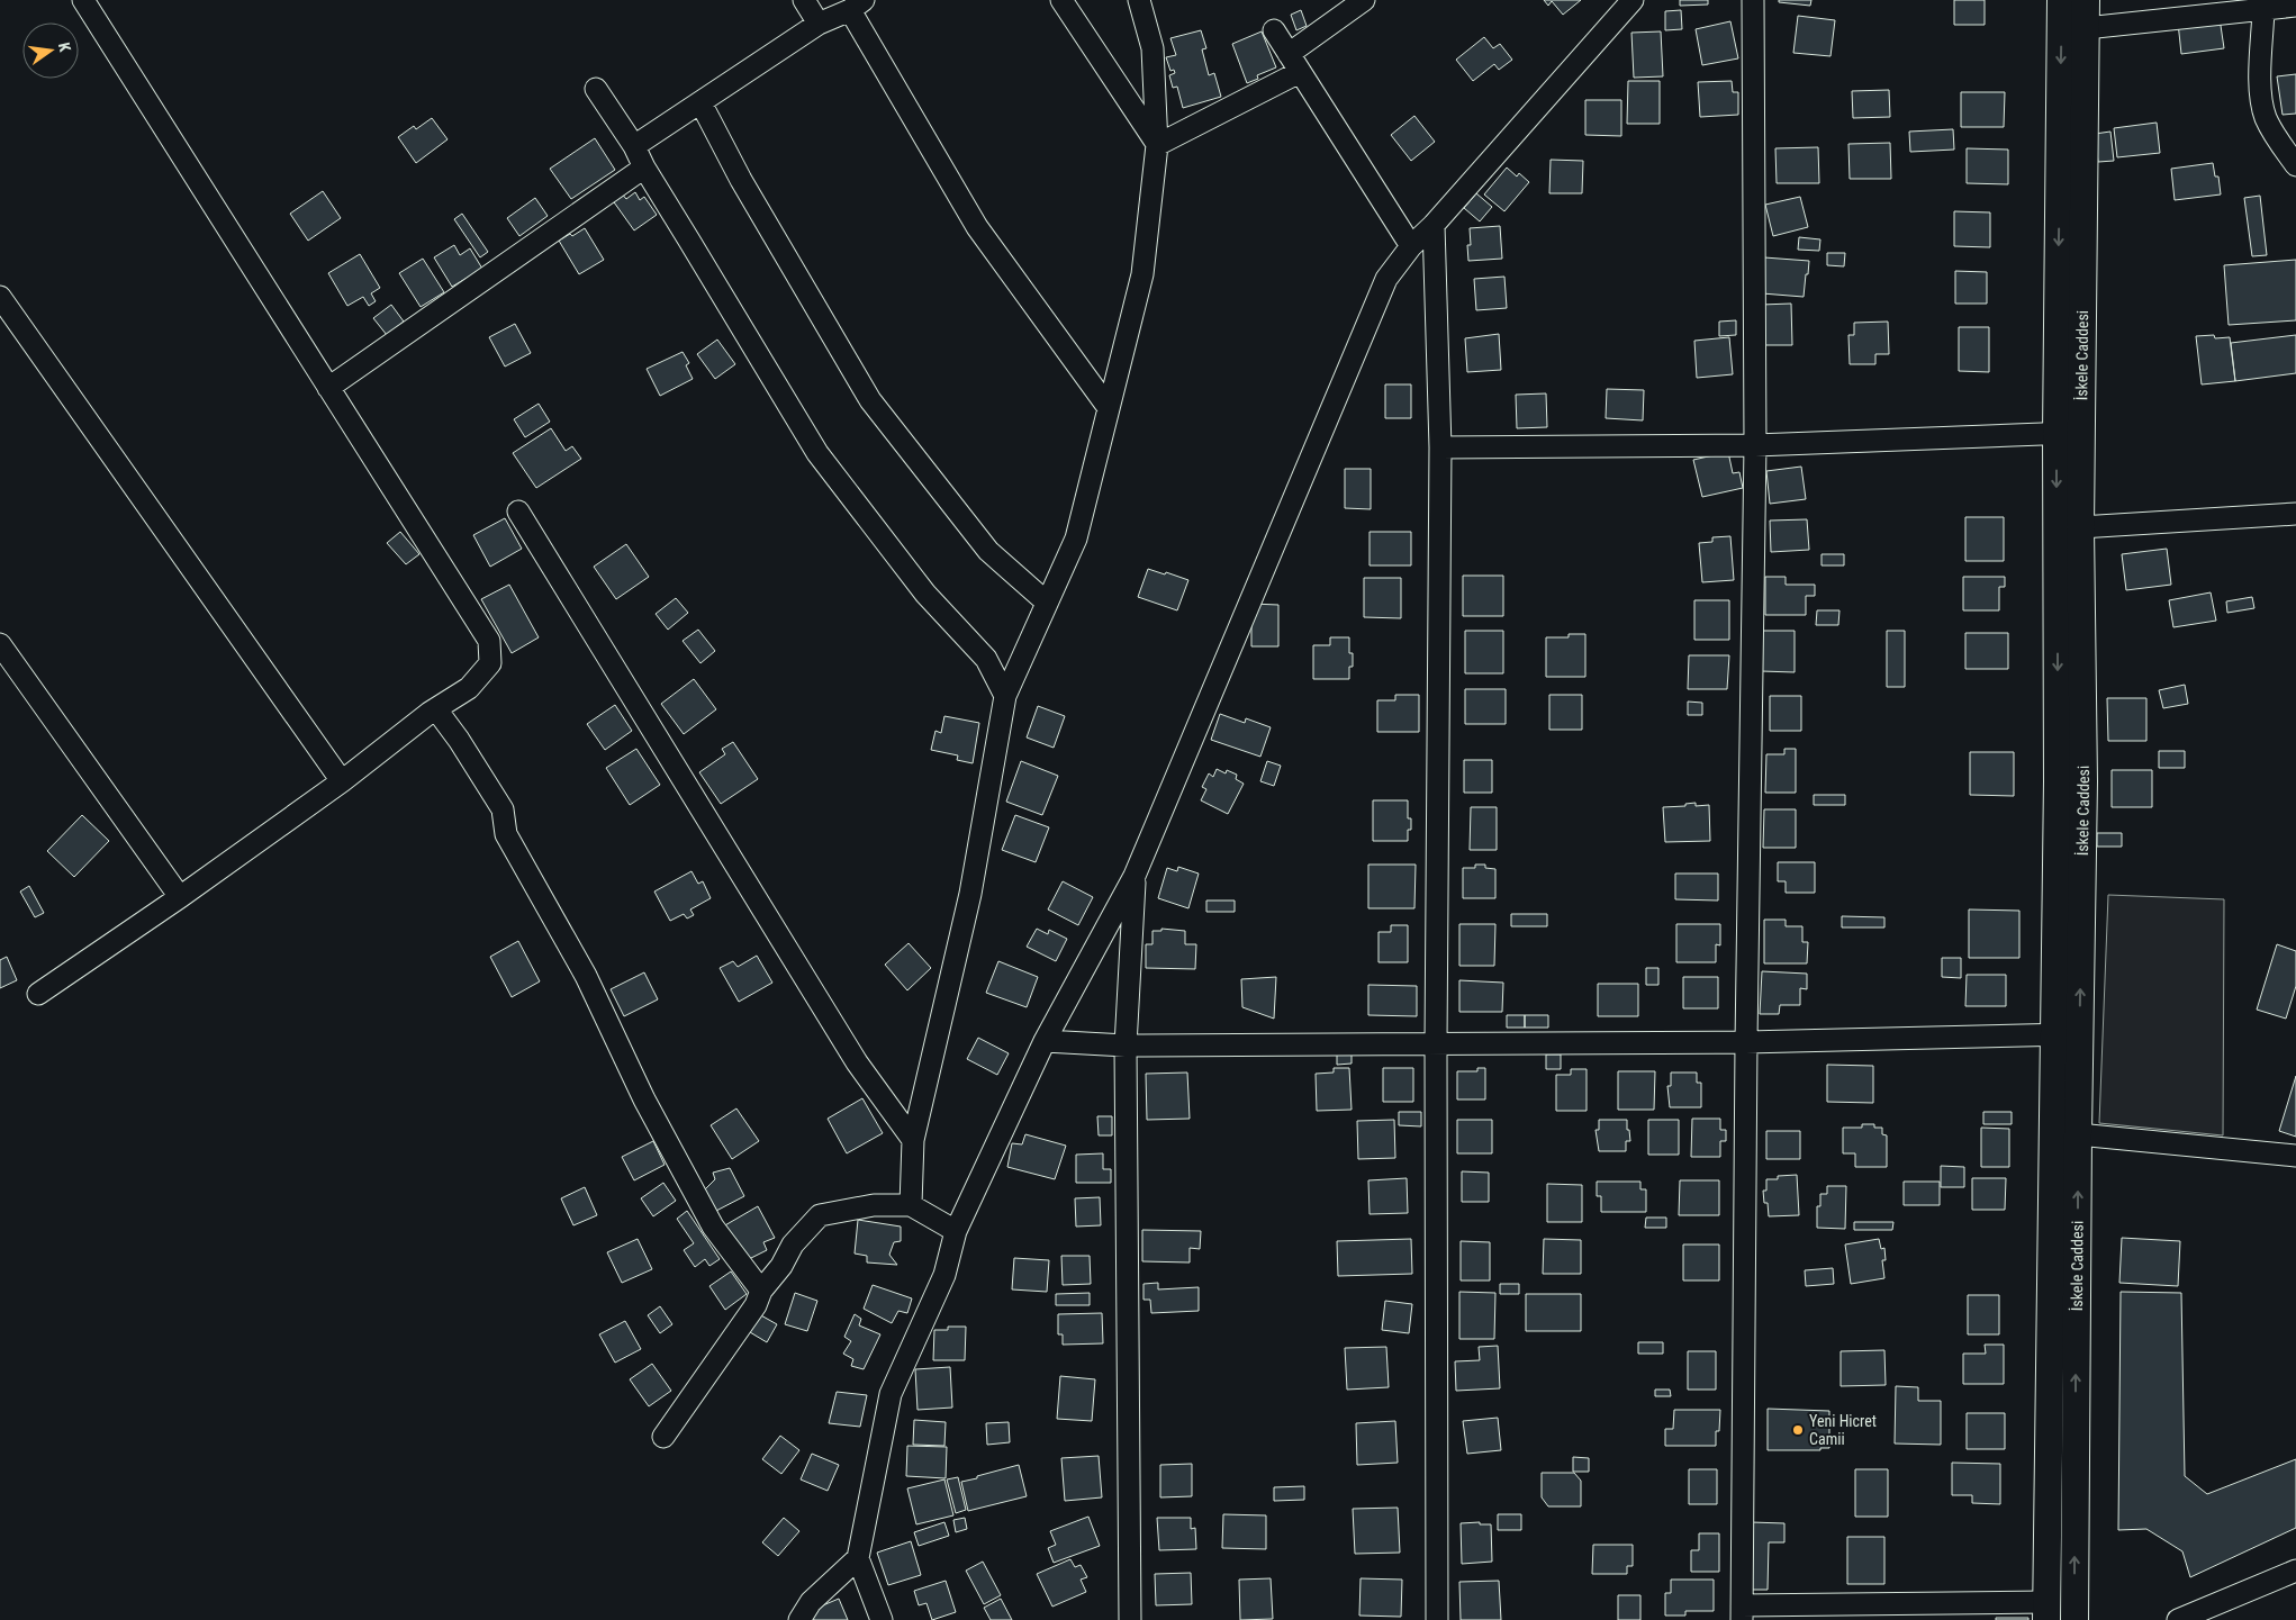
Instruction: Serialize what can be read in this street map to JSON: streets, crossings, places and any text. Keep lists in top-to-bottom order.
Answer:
{
  "streets": {
    "main road": ["İskele Caddesi"]
  },
  "places": ["Yeni Hicret Camii"],
  "north": "right"
}
